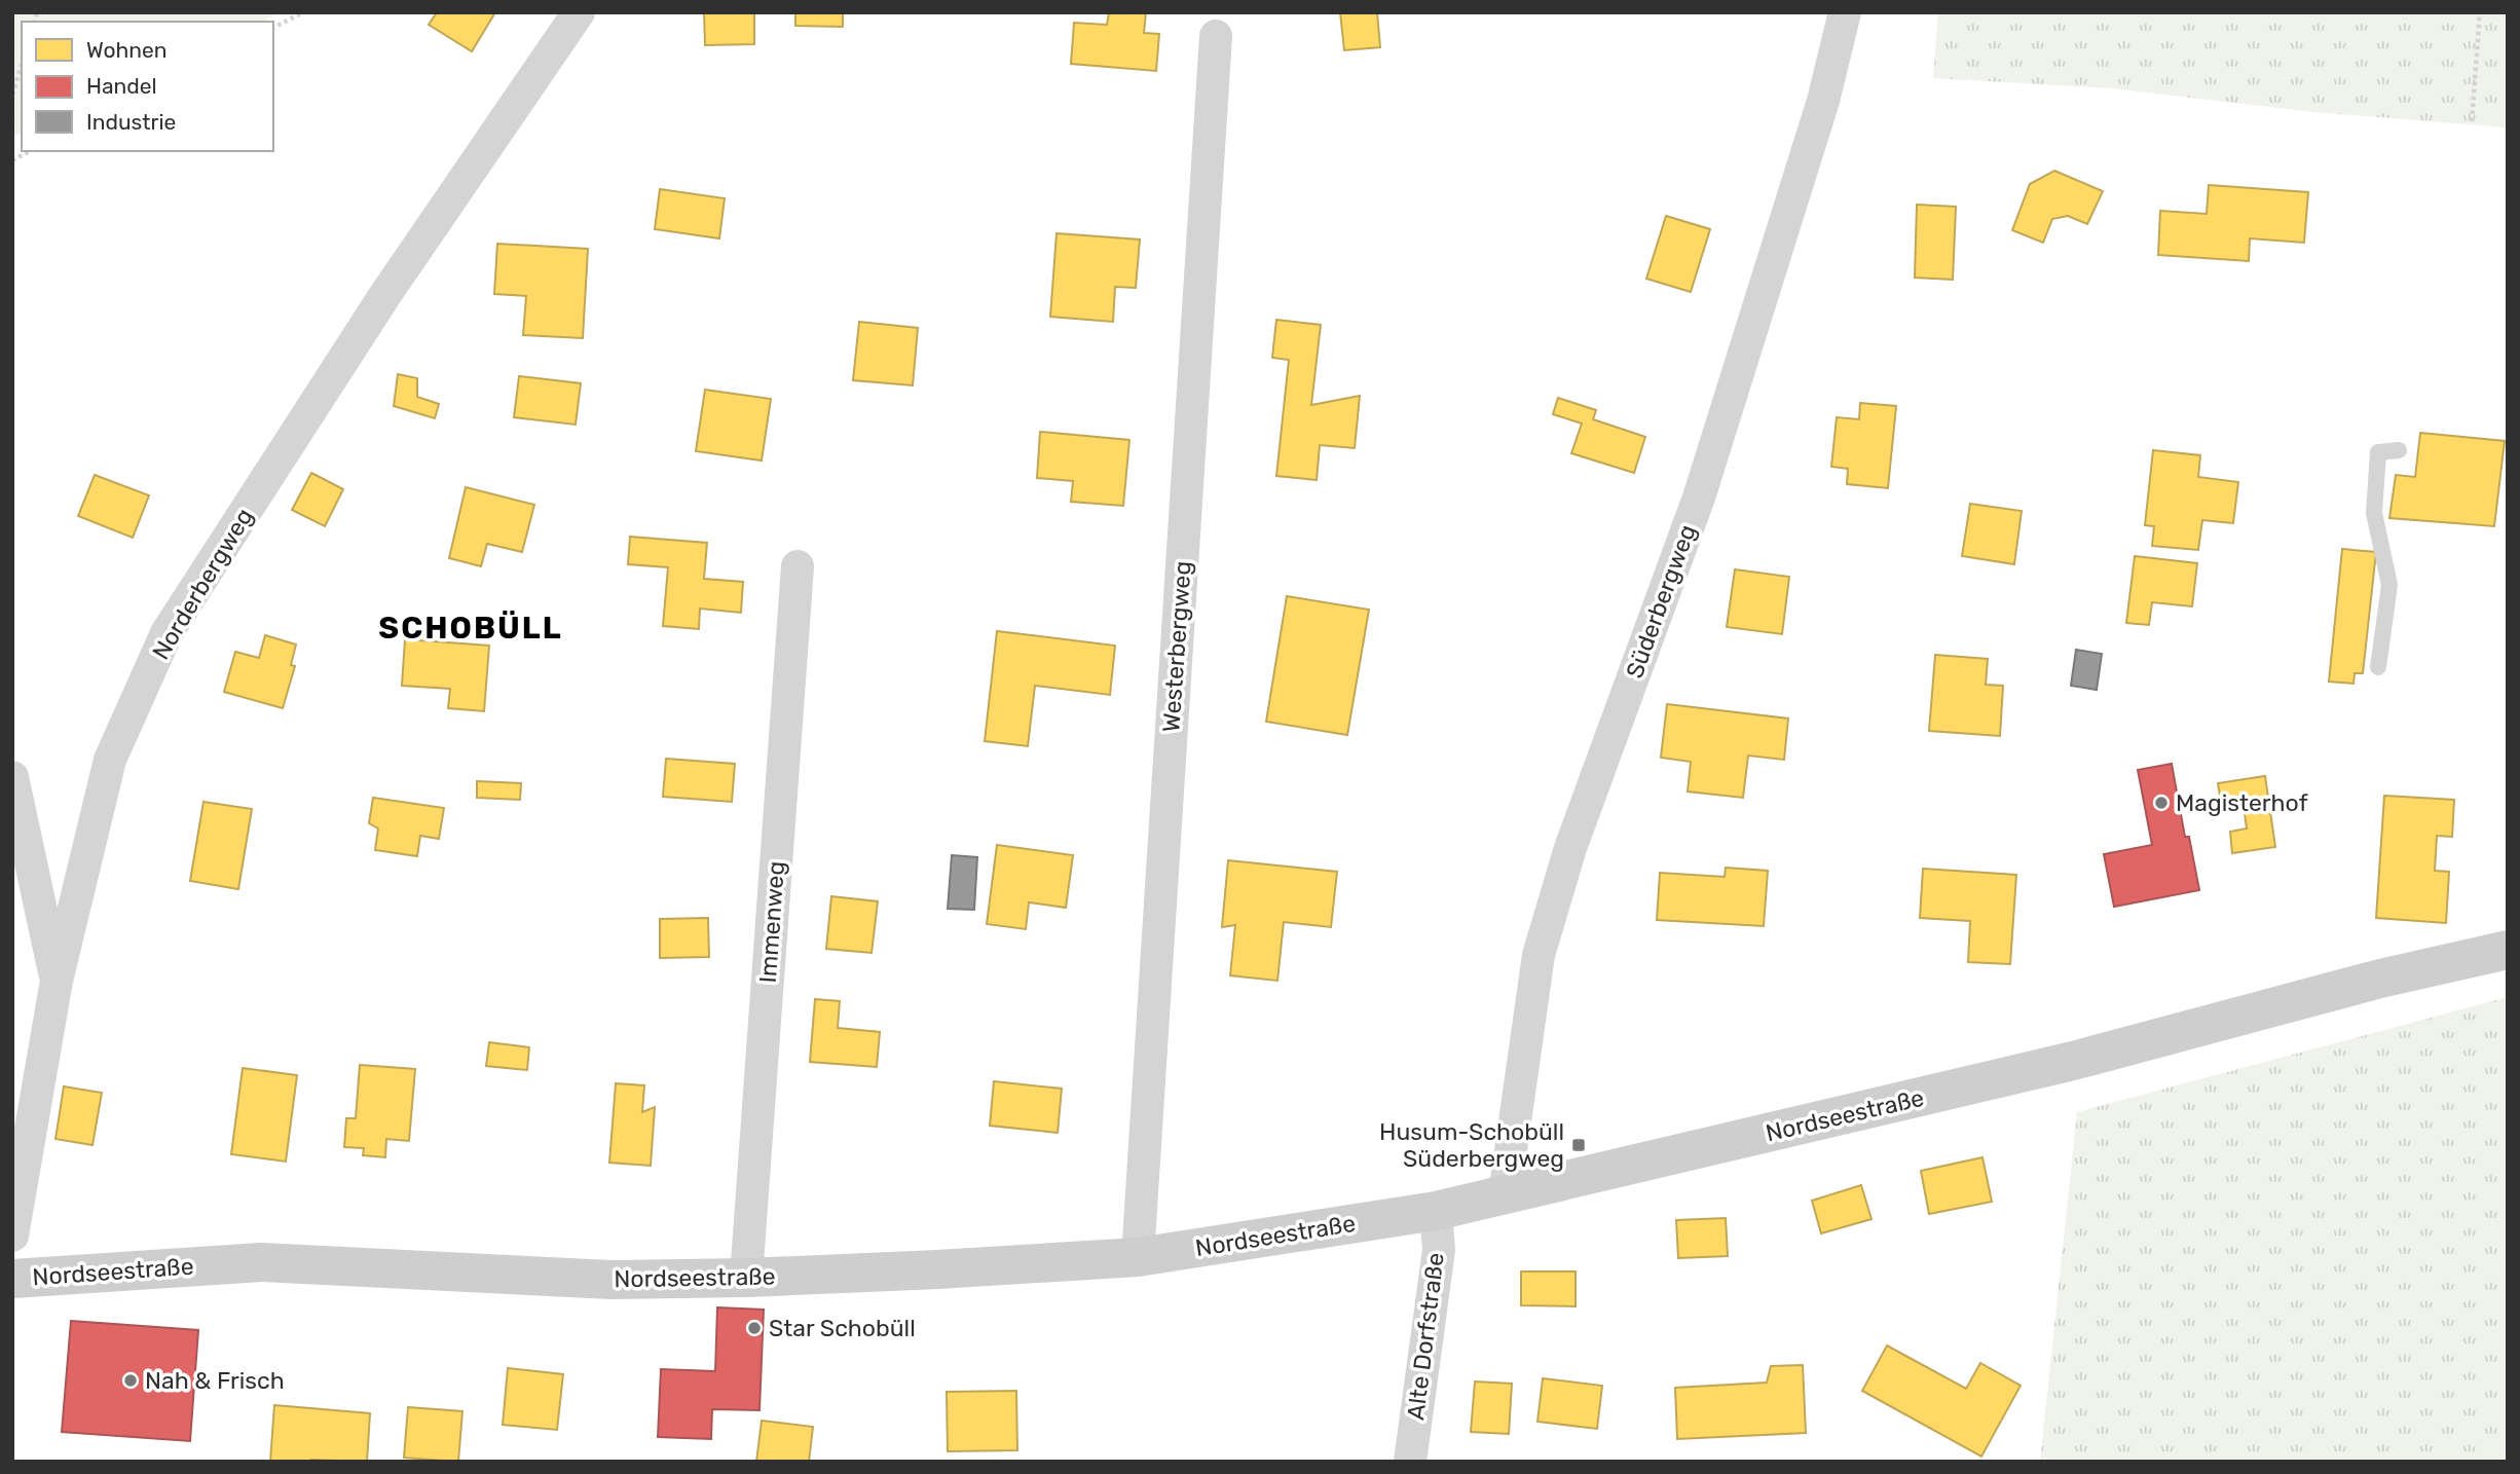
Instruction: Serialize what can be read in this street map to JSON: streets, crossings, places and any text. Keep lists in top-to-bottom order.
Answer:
{
  "streets": {
    "main road": ["Nordseestraße"],
    "street": [
      "Norderbergweg",
      "Süderbergweg",
      "Westerbergweg",
      "Immenweg",
      "Alte Dorfstraße"
    ]
  },
  "crossings": [
    ["Süderbergweg", "Nordseestraße"],
    ["Westerbergweg", "Nordseestraße"],
    ["Immenweg", "Nordseestraße"],
    ["Nordseestraße", "Alte Dorfstraße"]
  ],
  "districts": ["SCHOBÜLL"],
  "places": {
    "other": ["Magisterhof", "Star Schobüll", "Nah & Frisch"],
    "transit": ["Husum-Schobüll Süderbergweg"]
  },
  "legend": ["Wohnen", "Handel", "Industrie"]
}
